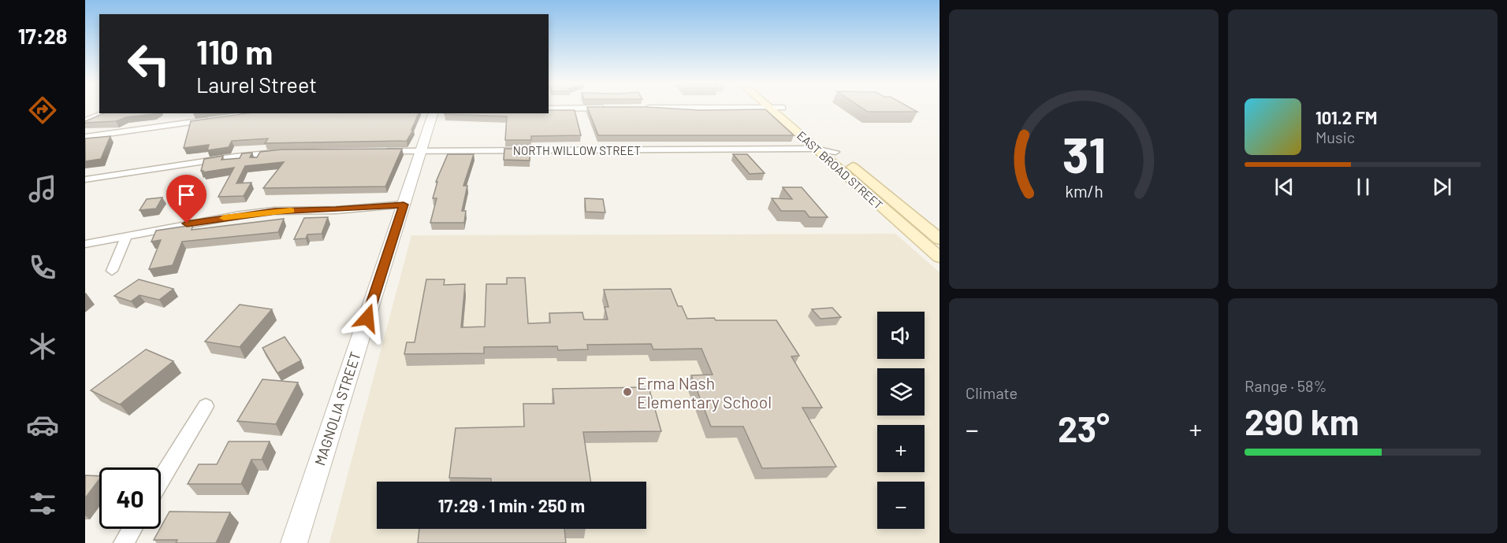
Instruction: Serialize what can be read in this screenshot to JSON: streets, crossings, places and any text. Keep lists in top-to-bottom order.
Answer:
{
  "streets": {
    "main road": ["EAST BROAD STREET"],
    "street": ["NORTH WILLOW STREET", "MAGNOLIA STREET"]
  },
  "crossings": [
    ["NORTH WILLOW STREET", "EAST BROAD STREET"],
    ["NORTH WILLOW STREET", "MAGNOLIA STREET"]
  ],
  "places": ["Erma Nash Elementary School"],
  "page": {
    "tabs": "17:28",
    "turn": ["110 m", "Laurel Street"],
    "song": ["101.2 FM", "Music"],
    "tile": [
      "Climate",
      ["Range · 58%", "290 km"]
    ],
    "map_buttons": ["+", "−"],
    "heat": ["−", "23°", "+"],
    "limit": "40",
    "trip": "17:29 · 1 min · 250 m",
    "gauge": ["31", "km/h"]
  }
}
